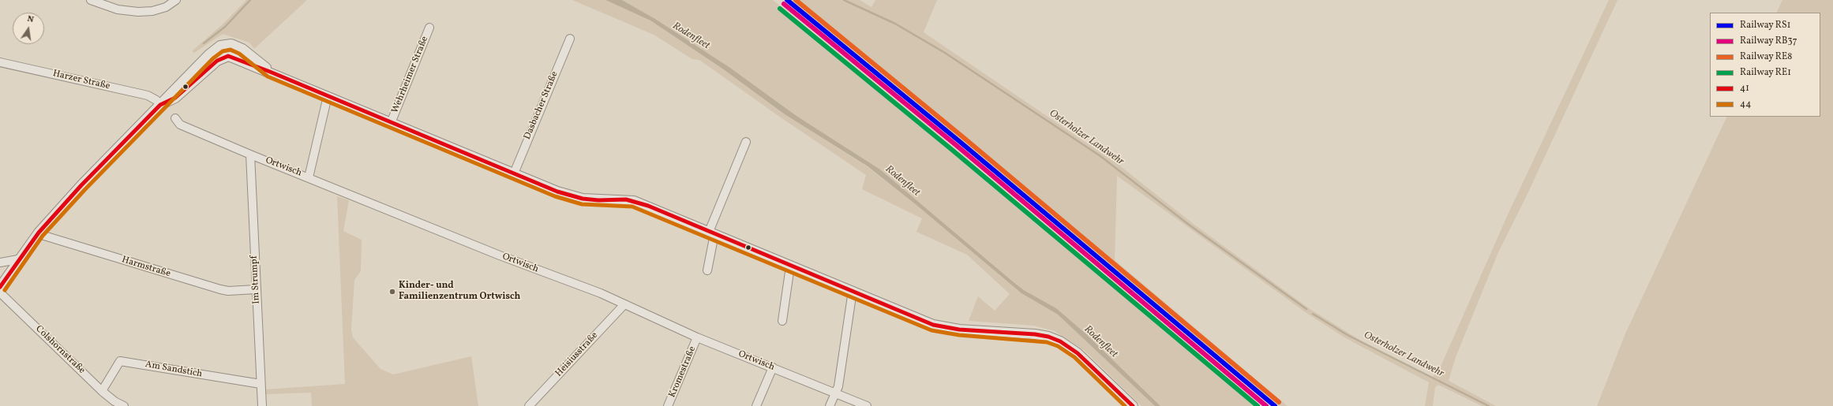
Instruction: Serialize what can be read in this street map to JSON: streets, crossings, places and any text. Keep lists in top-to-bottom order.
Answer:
{
  "streets": {
    "street": [
      "Wehrheimer Straße",
      "Harzer Straße",
      "Dasbacher Straße",
      "Ortwisch",
      "Harmstraße",
      "Im Strumpf",
      "Colshornstraße",
      "Heisiusstraße",
      "Am Sandstich",
      "Kromestraße"
    ]
  },
  "crossings": [
    ["Ortwisch", "Im Strumpf"],
    ["Ortwisch", "Heisiusstraße"],
    ["Ortwisch", "Kromestraße"],
    ["Harmstraße", "Im Strumpf"],
    ["Im Strumpf", "Am Sandstich"],
    ["Colshornstraße", "Am Sandstich"]
  ],
  "water": ["Rodenfleet", "Osterholzer Landwehr"],
  "places": ["Kinder- und Familienzentrum Ortwisch"],
  "lines": [
    "rail line RS1",
    "rail line RE8",
    "rail line RB37",
    "rail line RE1",
    "transit line 44",
    "transit line 41"
  ],
  "legend": [
    "Railway RS1",
    "Railway RB37",
    "Railway RE8",
    "Railway RE1",
    "41",
    "44"
  ],
  "north": "top"
}
